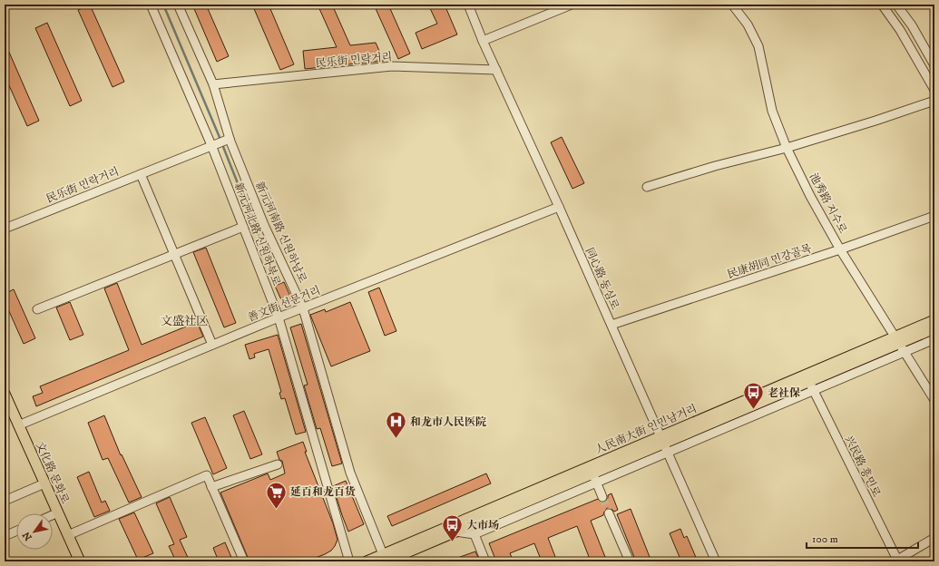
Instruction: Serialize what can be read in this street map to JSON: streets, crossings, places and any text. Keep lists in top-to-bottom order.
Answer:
{
  "streets": {
    "main road": ["人民南大街 인민남거리", "文化路 문화로"],
    "street": [
      "民乐街 민락거리",
      "池秀路 지수로",
      "新元河南路 신원하남로",
      "新元河北路 신원하북로",
      "民康胡同 민강골목",
      "同心路 동심로",
      "善文街 선문거리",
      "兴民路 흥민로"
    ]
  },
  "crossings": [
    ["民乐街 민락거리", "新元河南路 신원하남로"],
    ["民乐街 민락거리", "新元河北路 신원하북로"],
    ["民乐街 민락거리", "同心路 동심로"],
    ["池秀路 지수로", "民康胡同 민강골목"],
    ["池秀路 지수로", "人民南大街 인민남거리"],
    ["新元河南路 신원하남로", "善文街 선문거리"],
    ["新元河南路 신원하남로", "人民南大街 인민남거리"],
    ["新元河北路 신원하북로", "善文街 선문거리"],
    ["民康胡同 민강골목", "同心路 동심로"],
    ["同心路 동심로", "善文街 선문거리"],
    ["同心路 동심로", "人民南大街 인민남거리"],
    ["善文街 선문거리", "文化路 문화로"],
    ["人民南大街 인민남거리", "兴民路 흥민로"]
  ],
  "districts": ["文盛社区"],
  "places": {
    "bus stop": ["老社保", "大市场"],
    "hospital": ["和龙市人民医院"],
    "supermarket": ["延百和龙百货"]
  },
  "scale_bar": "100 m",
  "north": "bottom left"
}
